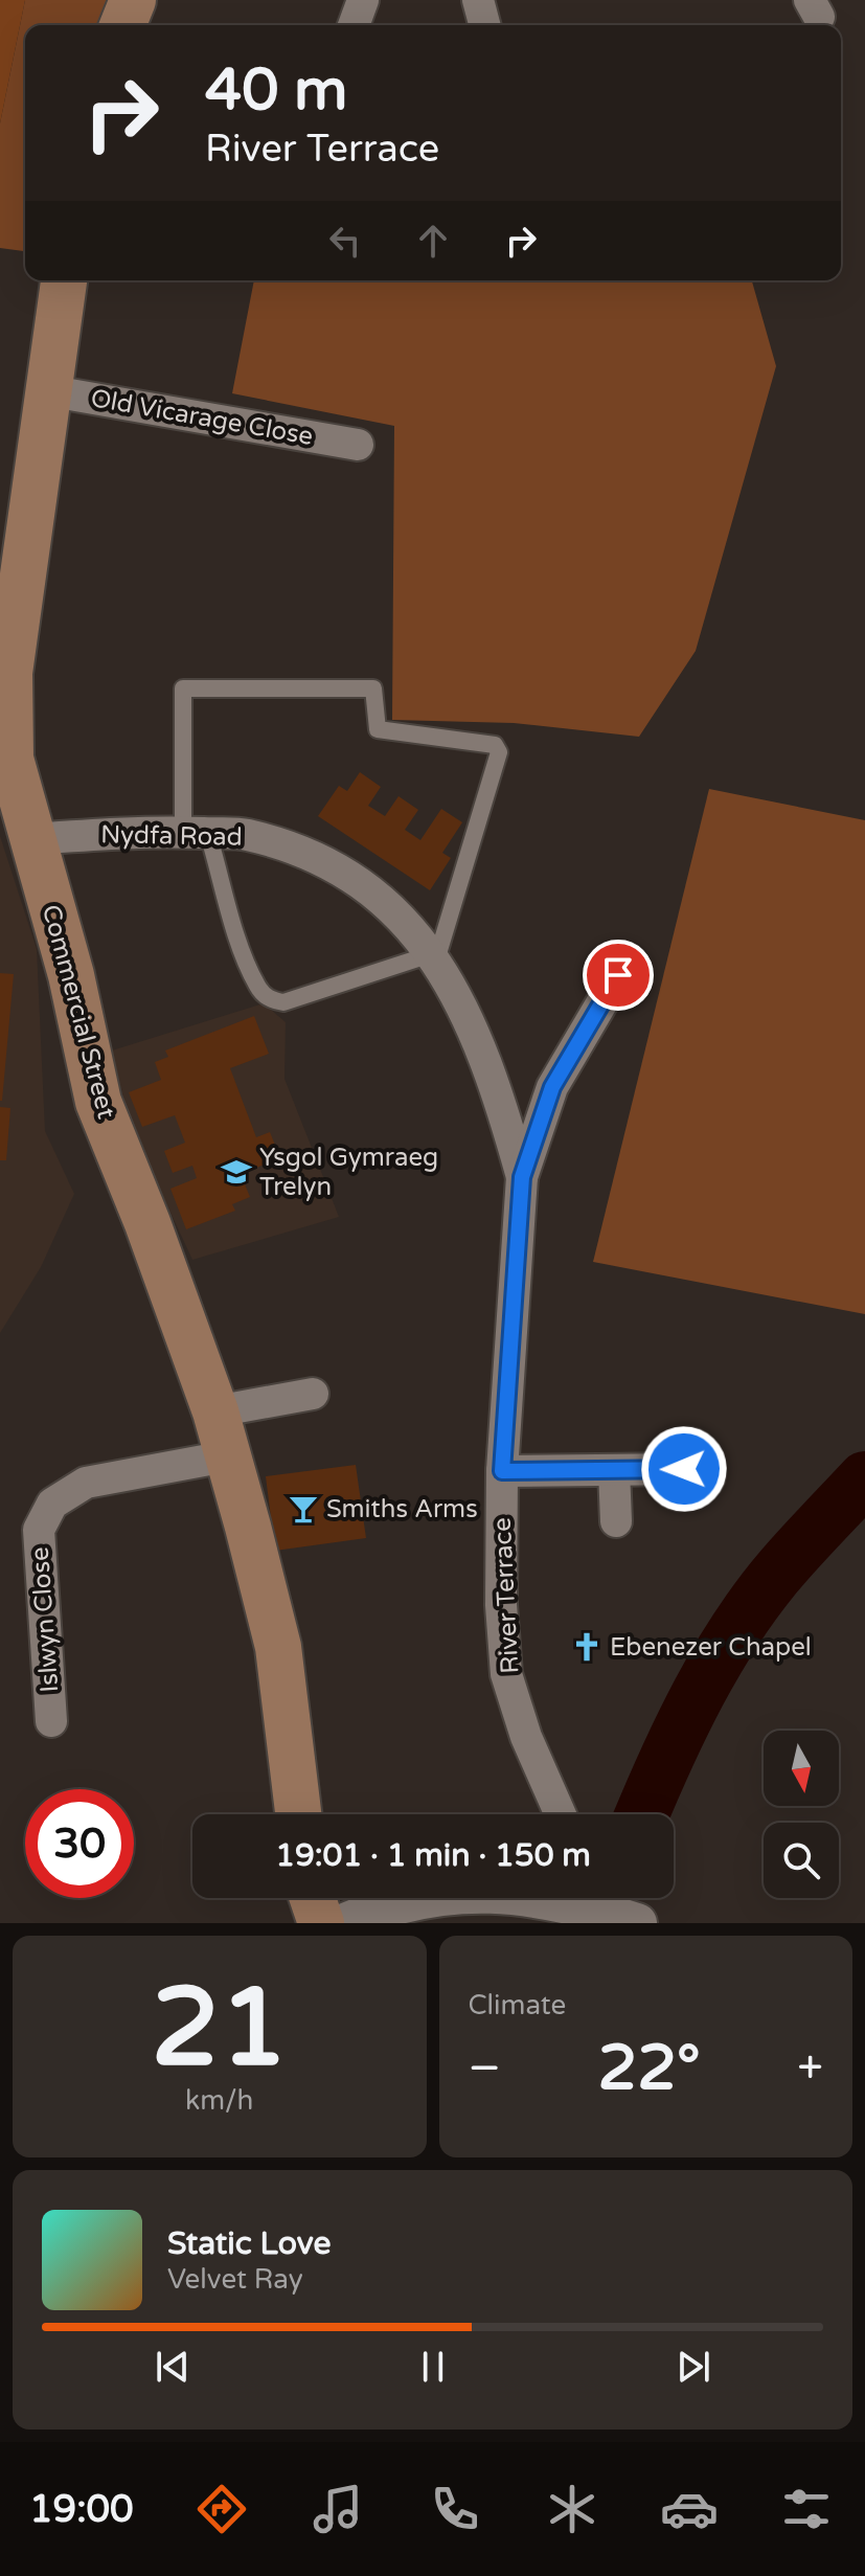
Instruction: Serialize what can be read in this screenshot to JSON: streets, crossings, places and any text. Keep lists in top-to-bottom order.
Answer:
{
  "streets": {
    "main road": ["Commercial Street"],
    "street": [
      "Old Vicarage Close",
      "Nydfa Road",
      "River Terrace",
      "Islwyn Close"
    ]
  },
  "crossings": [
    ["Old Vicarage Close", "Commercial Street"],
    ["Nydfa Road", "Commercial Street"],
    ["Nydfa Road", "River Terrace"],
    ["Commercial Street", "Islwyn Close"]
  ],
  "places": {
    "school or university": ["Ysgol Gymraeg Trelyn"],
    "bar": ["Smiths Arms"],
    "church": ["Ebenezer Chapel"]
  },
  "north": "bottom",
  "page": {
    "turn": ["40 m", "River Terrace"],
    "limit": "30",
    "trip": "19:01 · 1 min · 150 m",
    "tile": [
      ["21", "km/h"],
      "Climate"
    ],
    "heat": ["−", "22°", "+"],
    "song": ["Static Love", "Velvet Ray"],
    "tabs": "19:00"
  }
}
